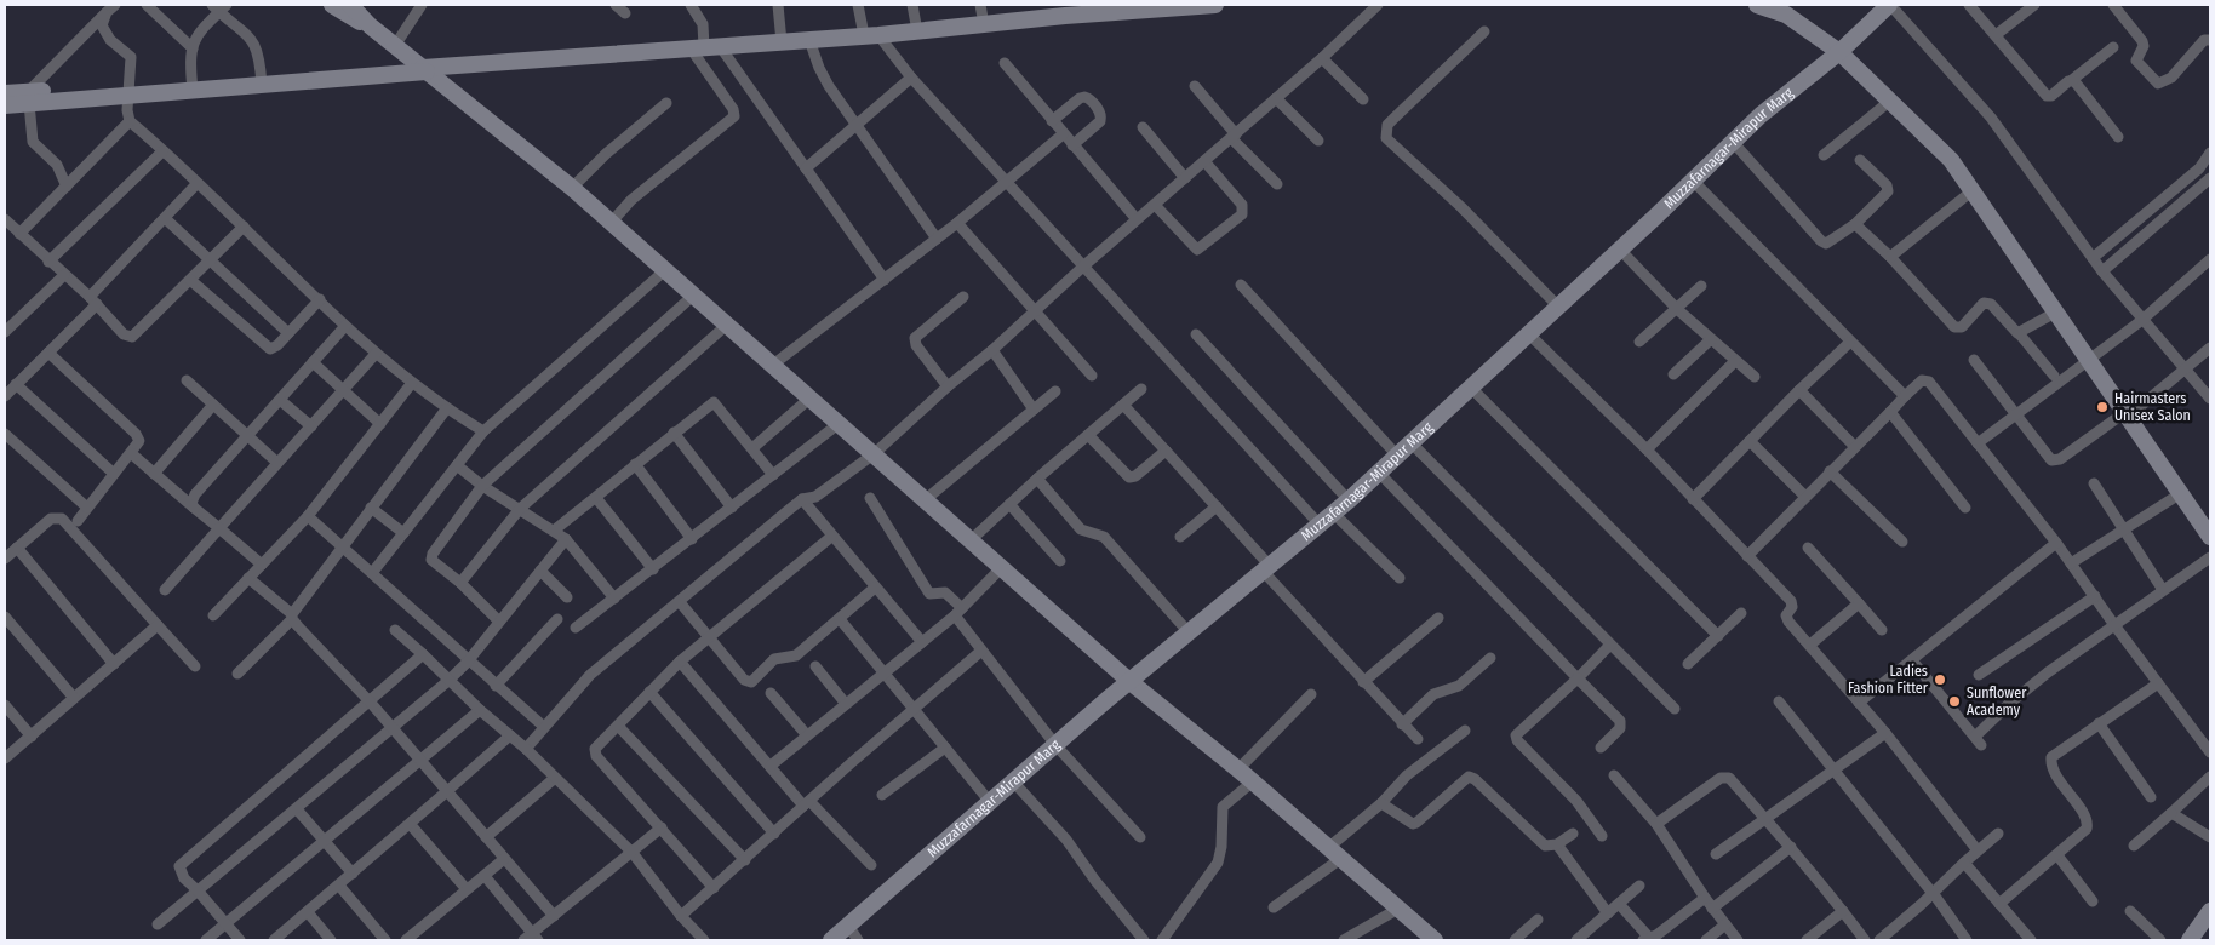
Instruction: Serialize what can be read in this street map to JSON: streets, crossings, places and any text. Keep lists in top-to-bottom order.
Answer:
{
  "streets": {
    "main road": ["Muzzafarnagar-Mirapur Marg"]
  },
  "places": ["Hairmasters Unisex Salon", "Ladies Fashion Fitter", "Sunflower Academy"]
}
